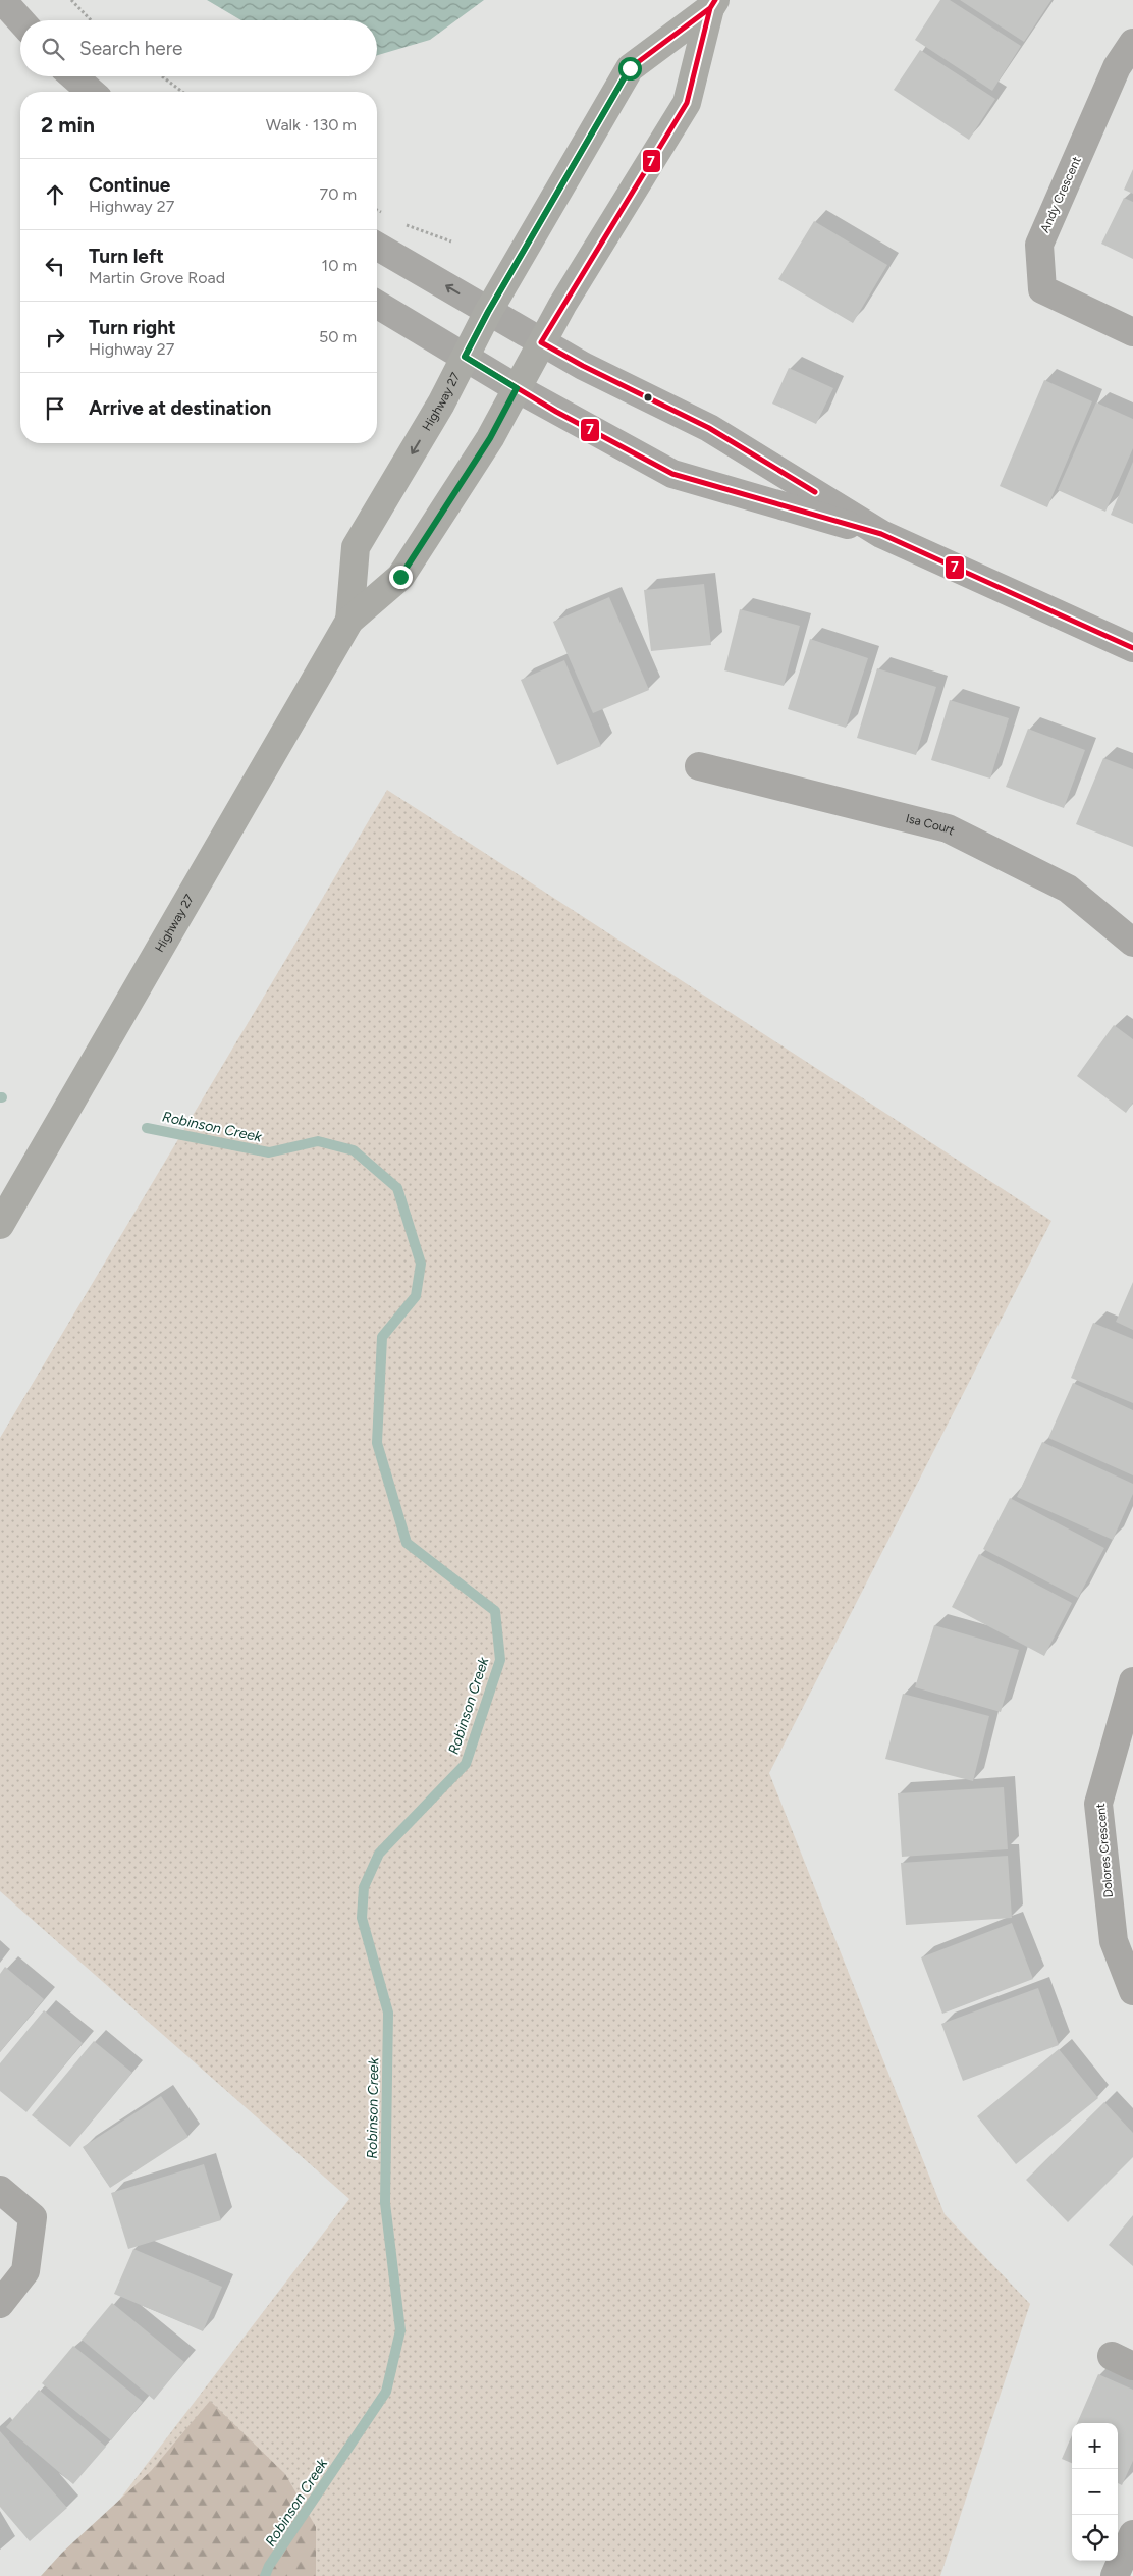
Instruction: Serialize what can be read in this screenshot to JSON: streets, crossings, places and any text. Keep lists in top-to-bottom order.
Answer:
{
  "streets": {
    "main road": ["Highway 27"],
    "street": ["Andy Crescent", "Isa Court", "Dolores Crescent"]
  },
  "water": ["Robinson Creek"],
  "lines": ["transit line 7"],
  "page": {
    "search": "Search here",
    "heading": ["2 min", "Walk · 130 m"],
    "list": [
      ["Continue", "Highway 27", "70 m"],
      ["Turn left", "Martin Grove Road", "10 m"],
      ["Turn right", "Highway 27", "50 m"],
      "Arrive at destination"
    ],
    "map_buttons": ["+", "−"]
  }
}
